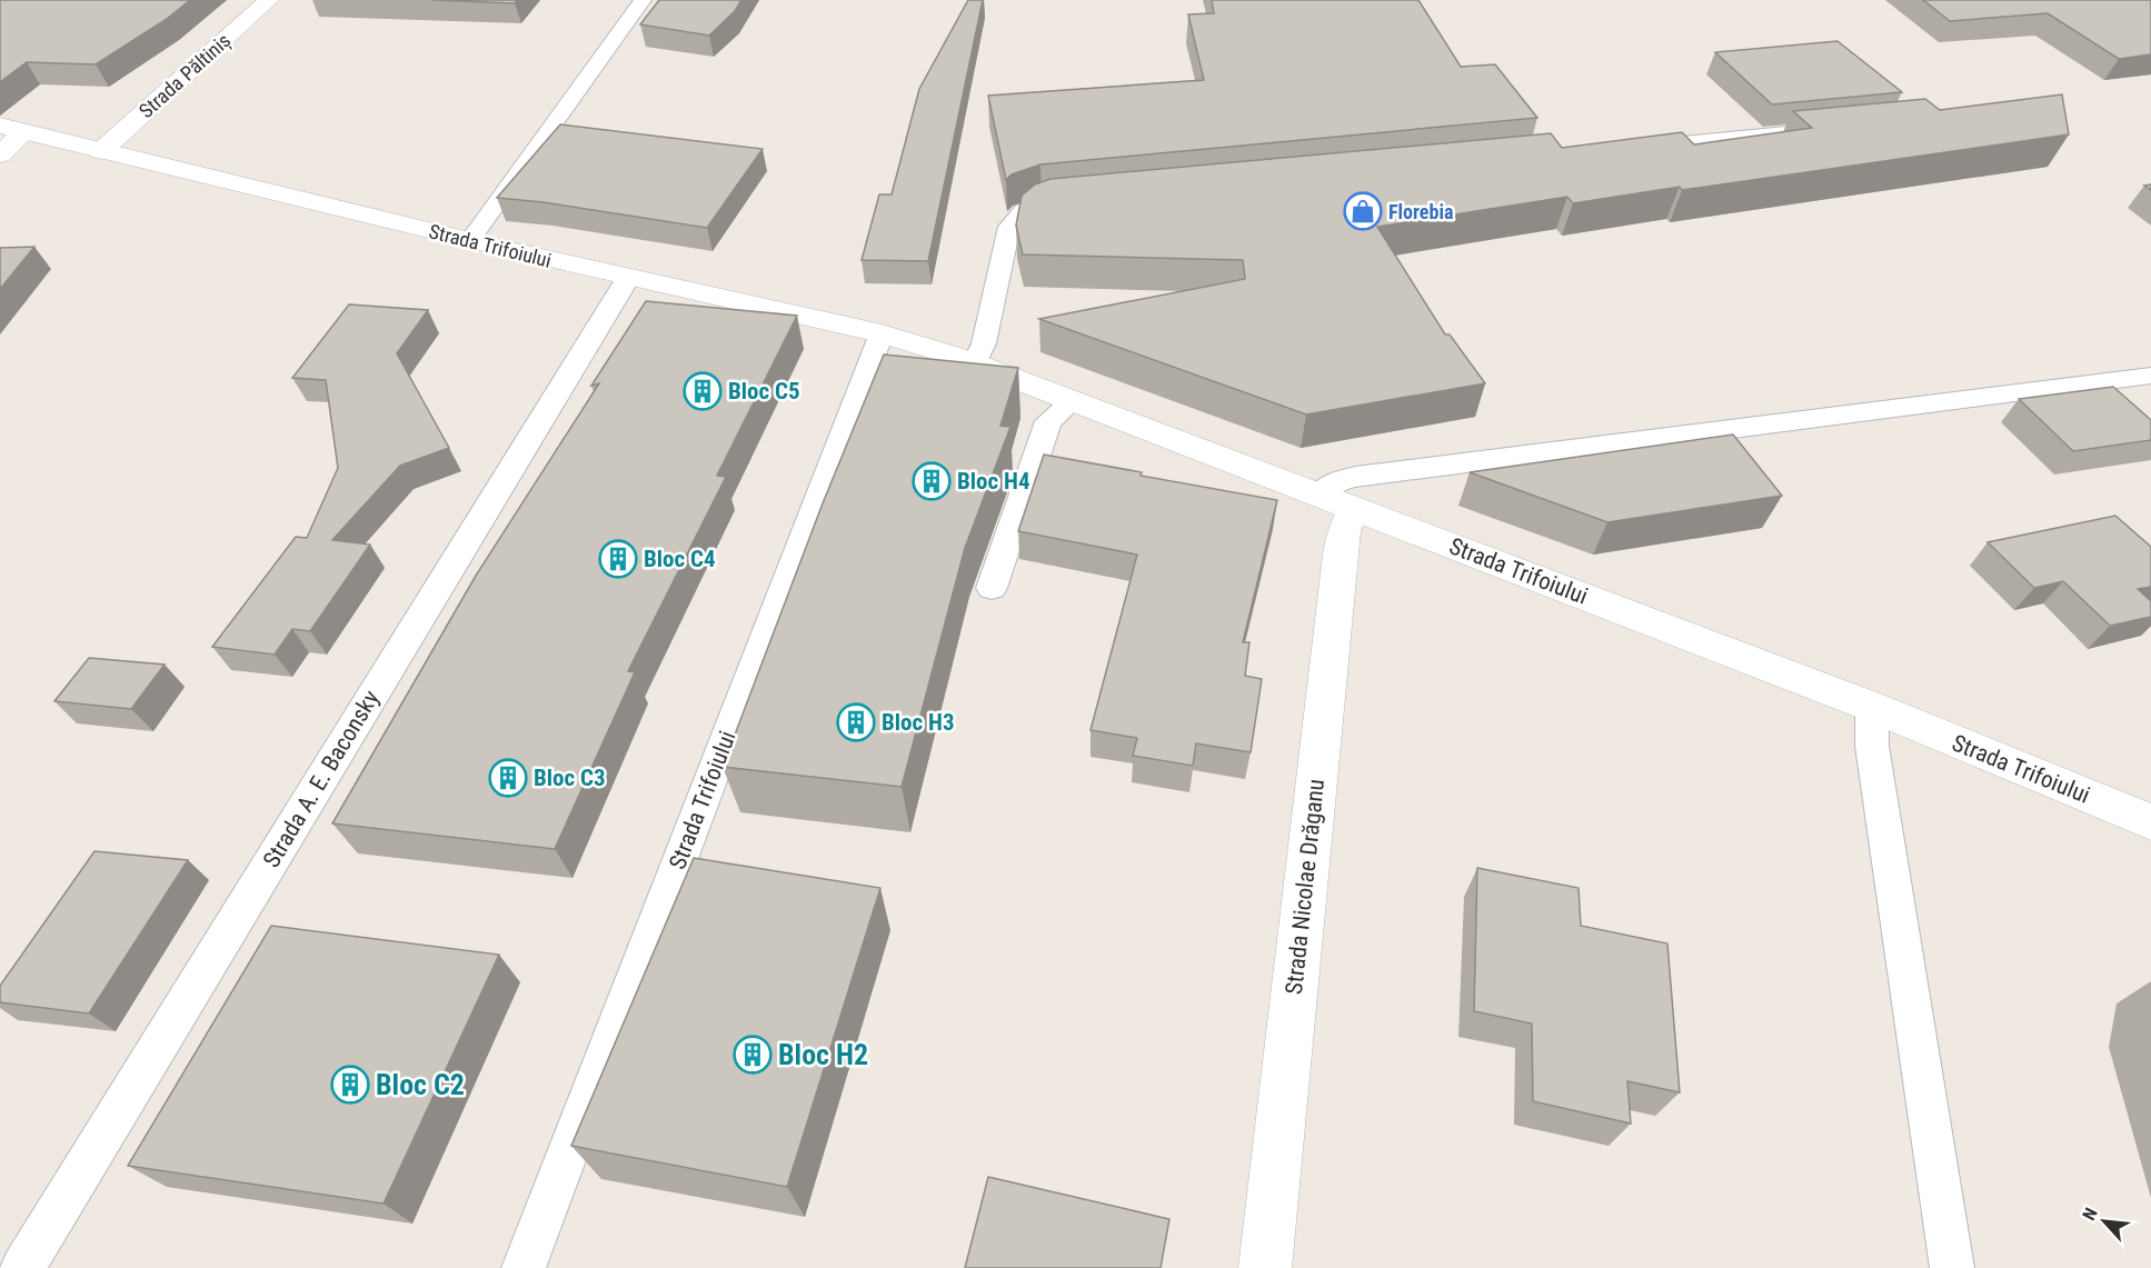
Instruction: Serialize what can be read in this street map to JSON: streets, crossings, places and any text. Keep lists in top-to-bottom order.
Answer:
{
  "streets": {
    "street": ["Strada Păltiniș", "Strada Trifoiului", "Strada Nicolae Drăganu"],
    "lane": ["Strada A. E. Baconsky"]
  },
  "crossings": [
    ["Strada Păltiniș", "Strada Trifoiului"],
    ["Strada Trifoiului", "Strada A. E. Baconsky"],
    ["Strada Trifoiului", "Strada Nicolae Drăganu"]
  ],
  "places": {
    "shop": ["Florebia"],
    "building": [
      "Bloc C5",
      "Bloc H4",
      "Bloc C4",
      "Bloc H3",
      "Bloc C3",
      "Bloc H2",
      "Bloc C2"
    ]
  },
  "north": "top left"
}
